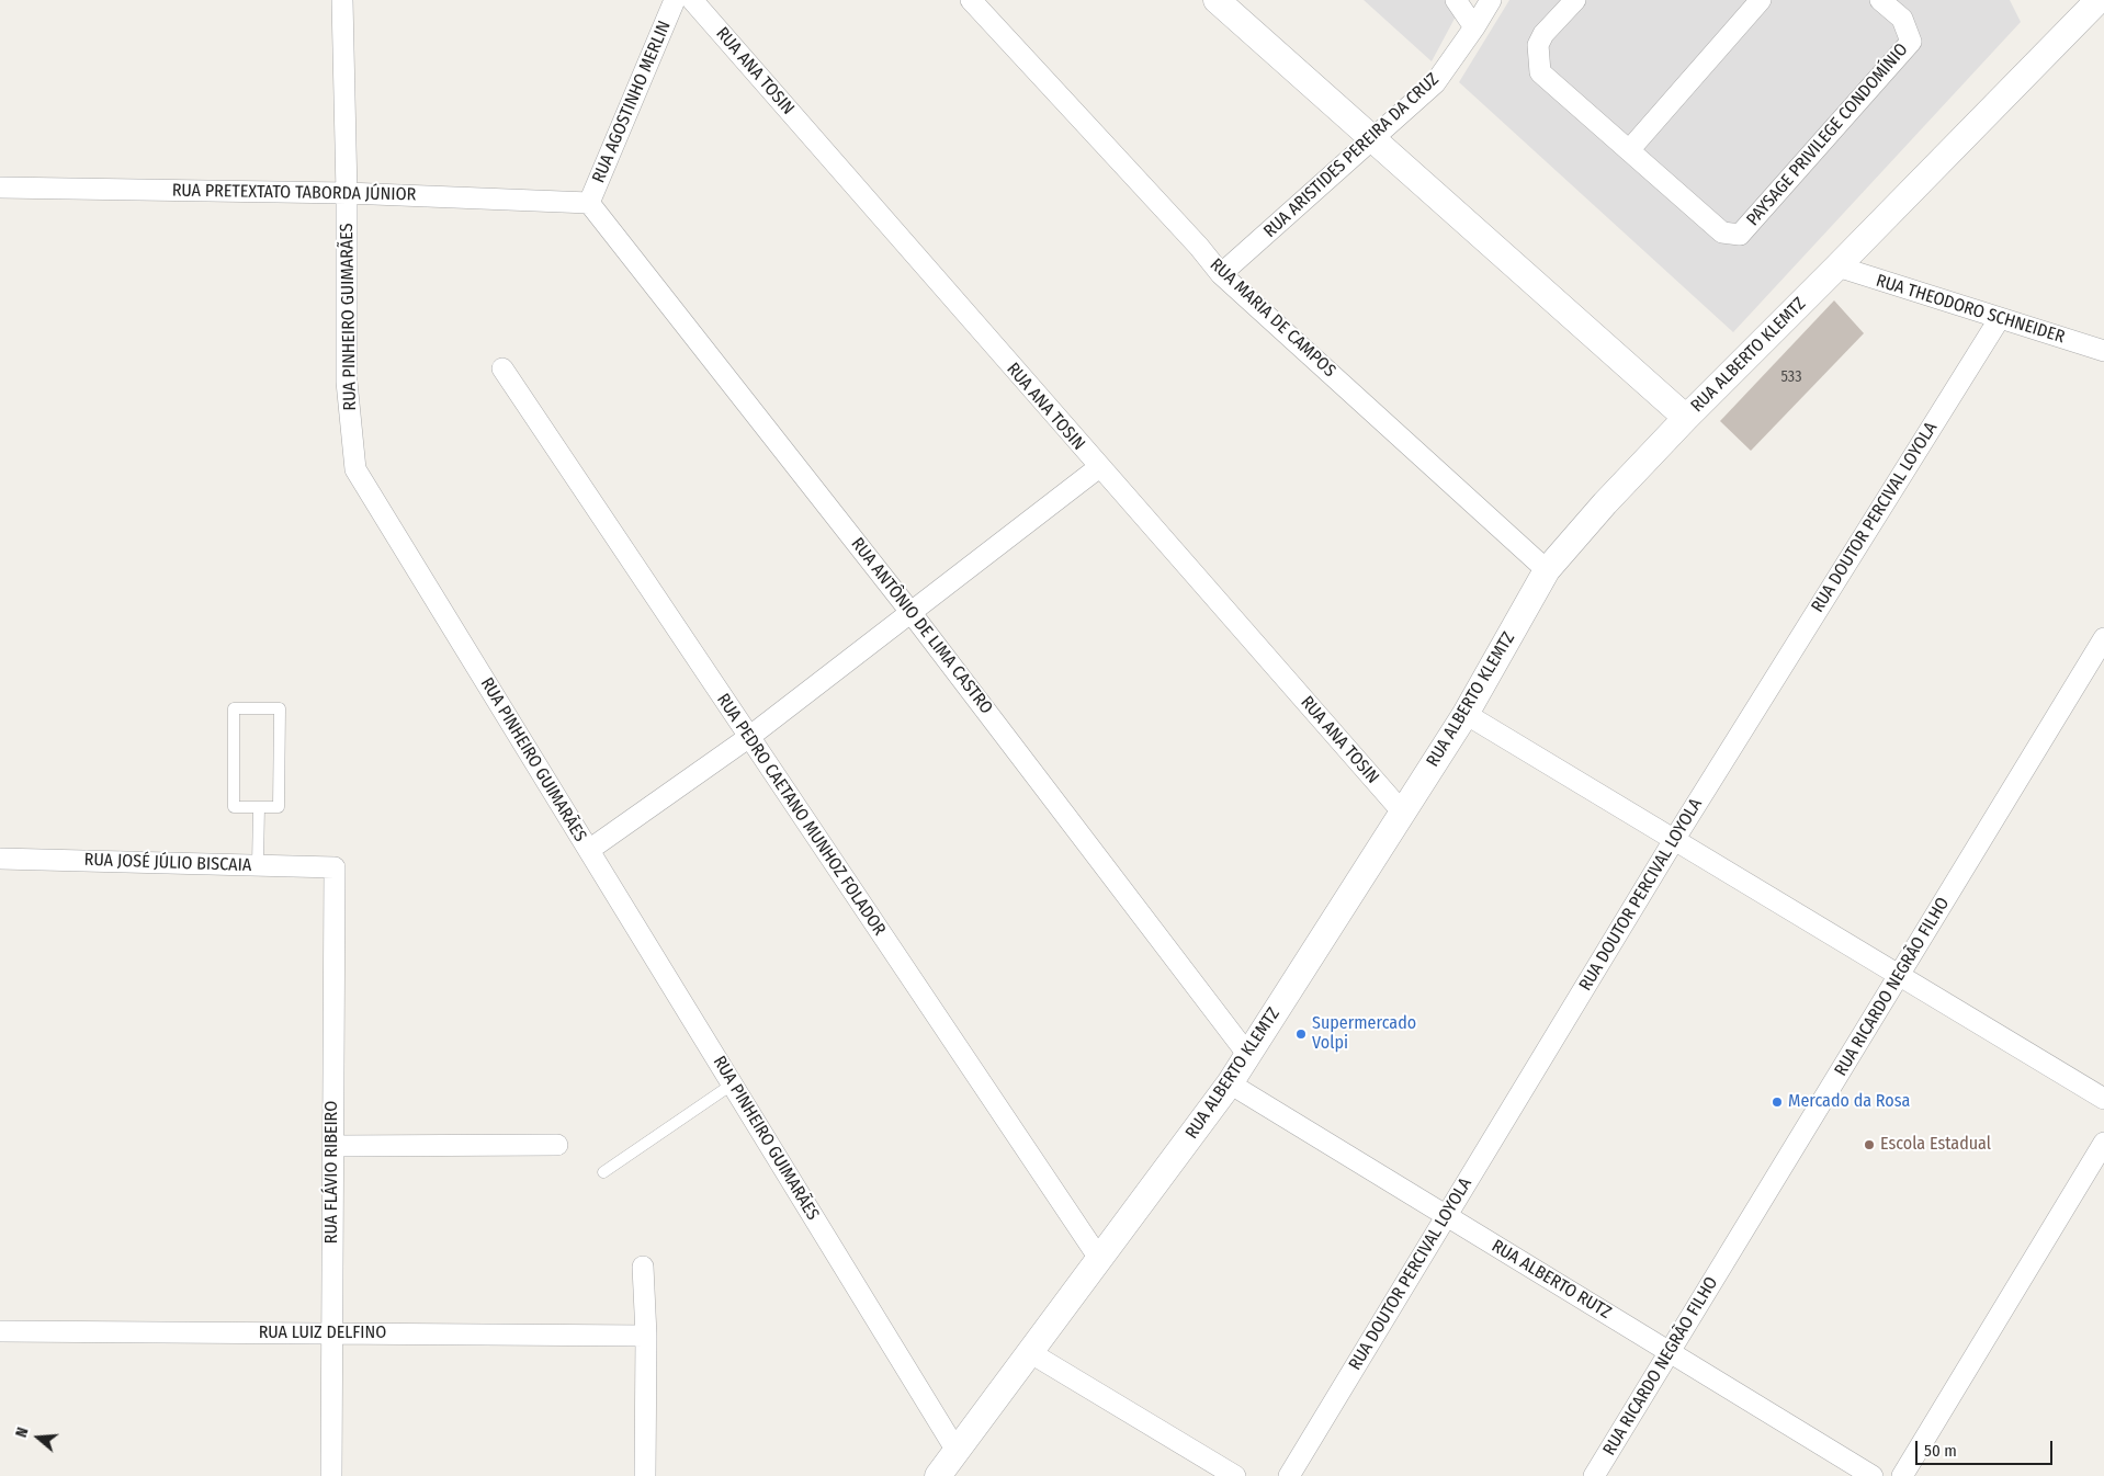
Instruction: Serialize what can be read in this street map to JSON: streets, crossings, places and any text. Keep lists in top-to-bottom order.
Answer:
{
  "streets": {
    "street": [
      "RUA ANA TOSIN",
      "RUA AGOSTINHO MERLIN",
      "PAYSAGE PRIVILEGE CONDOMÍNIO",
      "RUA ARISTIDES PEREIRA DA CRUZ",
      "RUA PRETEXTATO TABORDA JÚNIOR",
      "RUA THEODORO SCHNEIDER",
      "RUA PINHEIRO GUIMARÃES",
      "RUA MARIA DE CAMPOS",
      "RUA ALBERTO KLEMTZ",
      "RUA DOUTOR PERCIVAL LOYOLA",
      "RUA ANTÔNIO DE LIMA CASTRO",
      "RUA PEDRO CAETANO MUNHOZ FOLADOR",
      "RUA JOSÉ JÚLIO BISCAIA",
      "RUA RICARDO NEGRÃO FILHO",
      "RUA FLÁVIO RIBEIRO",
      "RUA ALBERTO RUTZ",
      "RUA LUIZ DELFINO"
    ]
  },
  "crossings": [
    ["RUA ANA TOSIN", "RUA ALBERTO KLEMTZ"],
    ["RUA AGOSTINHO MERLIN", "RUA PRETEXTATO TABORDA JÚNIOR"],
    ["RUA AGOSTINHO MERLIN", "RUA ANTÔNIO DE LIMA CASTRO"],
    ["RUA ARISTIDES PEREIRA DA CRUZ", "RUA MARIA DE CAMPOS"],
    ["RUA PRETEXTATO TABORDA JÚNIOR", "RUA PINHEIRO GUIMARÃES"],
    ["RUA PRETEXTATO TABORDA JÚNIOR", "RUA ANTÔNIO DE LIMA CASTRO"],
    ["RUA THEODORO SCHNEIDER", "RUA ALBERTO KLEMTZ"],
    ["RUA THEODORO SCHNEIDER", "RUA DOUTOR PERCIVAL LOYOLA"],
    ["RUA PINHEIRO GUIMARÃES", "RUA ALBERTO KLEMTZ"],
    ["RUA MARIA DE CAMPOS", "RUA ALBERTO KLEMTZ"],
    ["RUA ALBERTO KLEMTZ", "RUA ANTÔNIO DE LIMA CASTRO"],
    ["RUA ALBERTO KLEMTZ", "RUA PEDRO CAETANO MUNHOZ FOLADOR"],
    ["RUA ALBERTO KLEMTZ", "RUA ALBERTO RUTZ"],
    ["RUA DOUTOR PERCIVAL LOYOLA", "RUA ALBERTO RUTZ"],
    ["RUA JOSÉ JÚLIO BISCAIA", "RUA FLÁVIO RIBEIRO"],
    ["RUA RICARDO NEGRÃO FILHO", "RUA ALBERTO RUTZ"],
    ["RUA FLÁVIO RIBEIRO", "RUA LUIZ DELFINO"]
  ],
  "places": ["Supermercado Volpi", "Mercado da Rosa", "Escola Estadual"],
  "house_numbers": ["533"],
  "scale_bar": "50 m",
  "north": "left"
}
